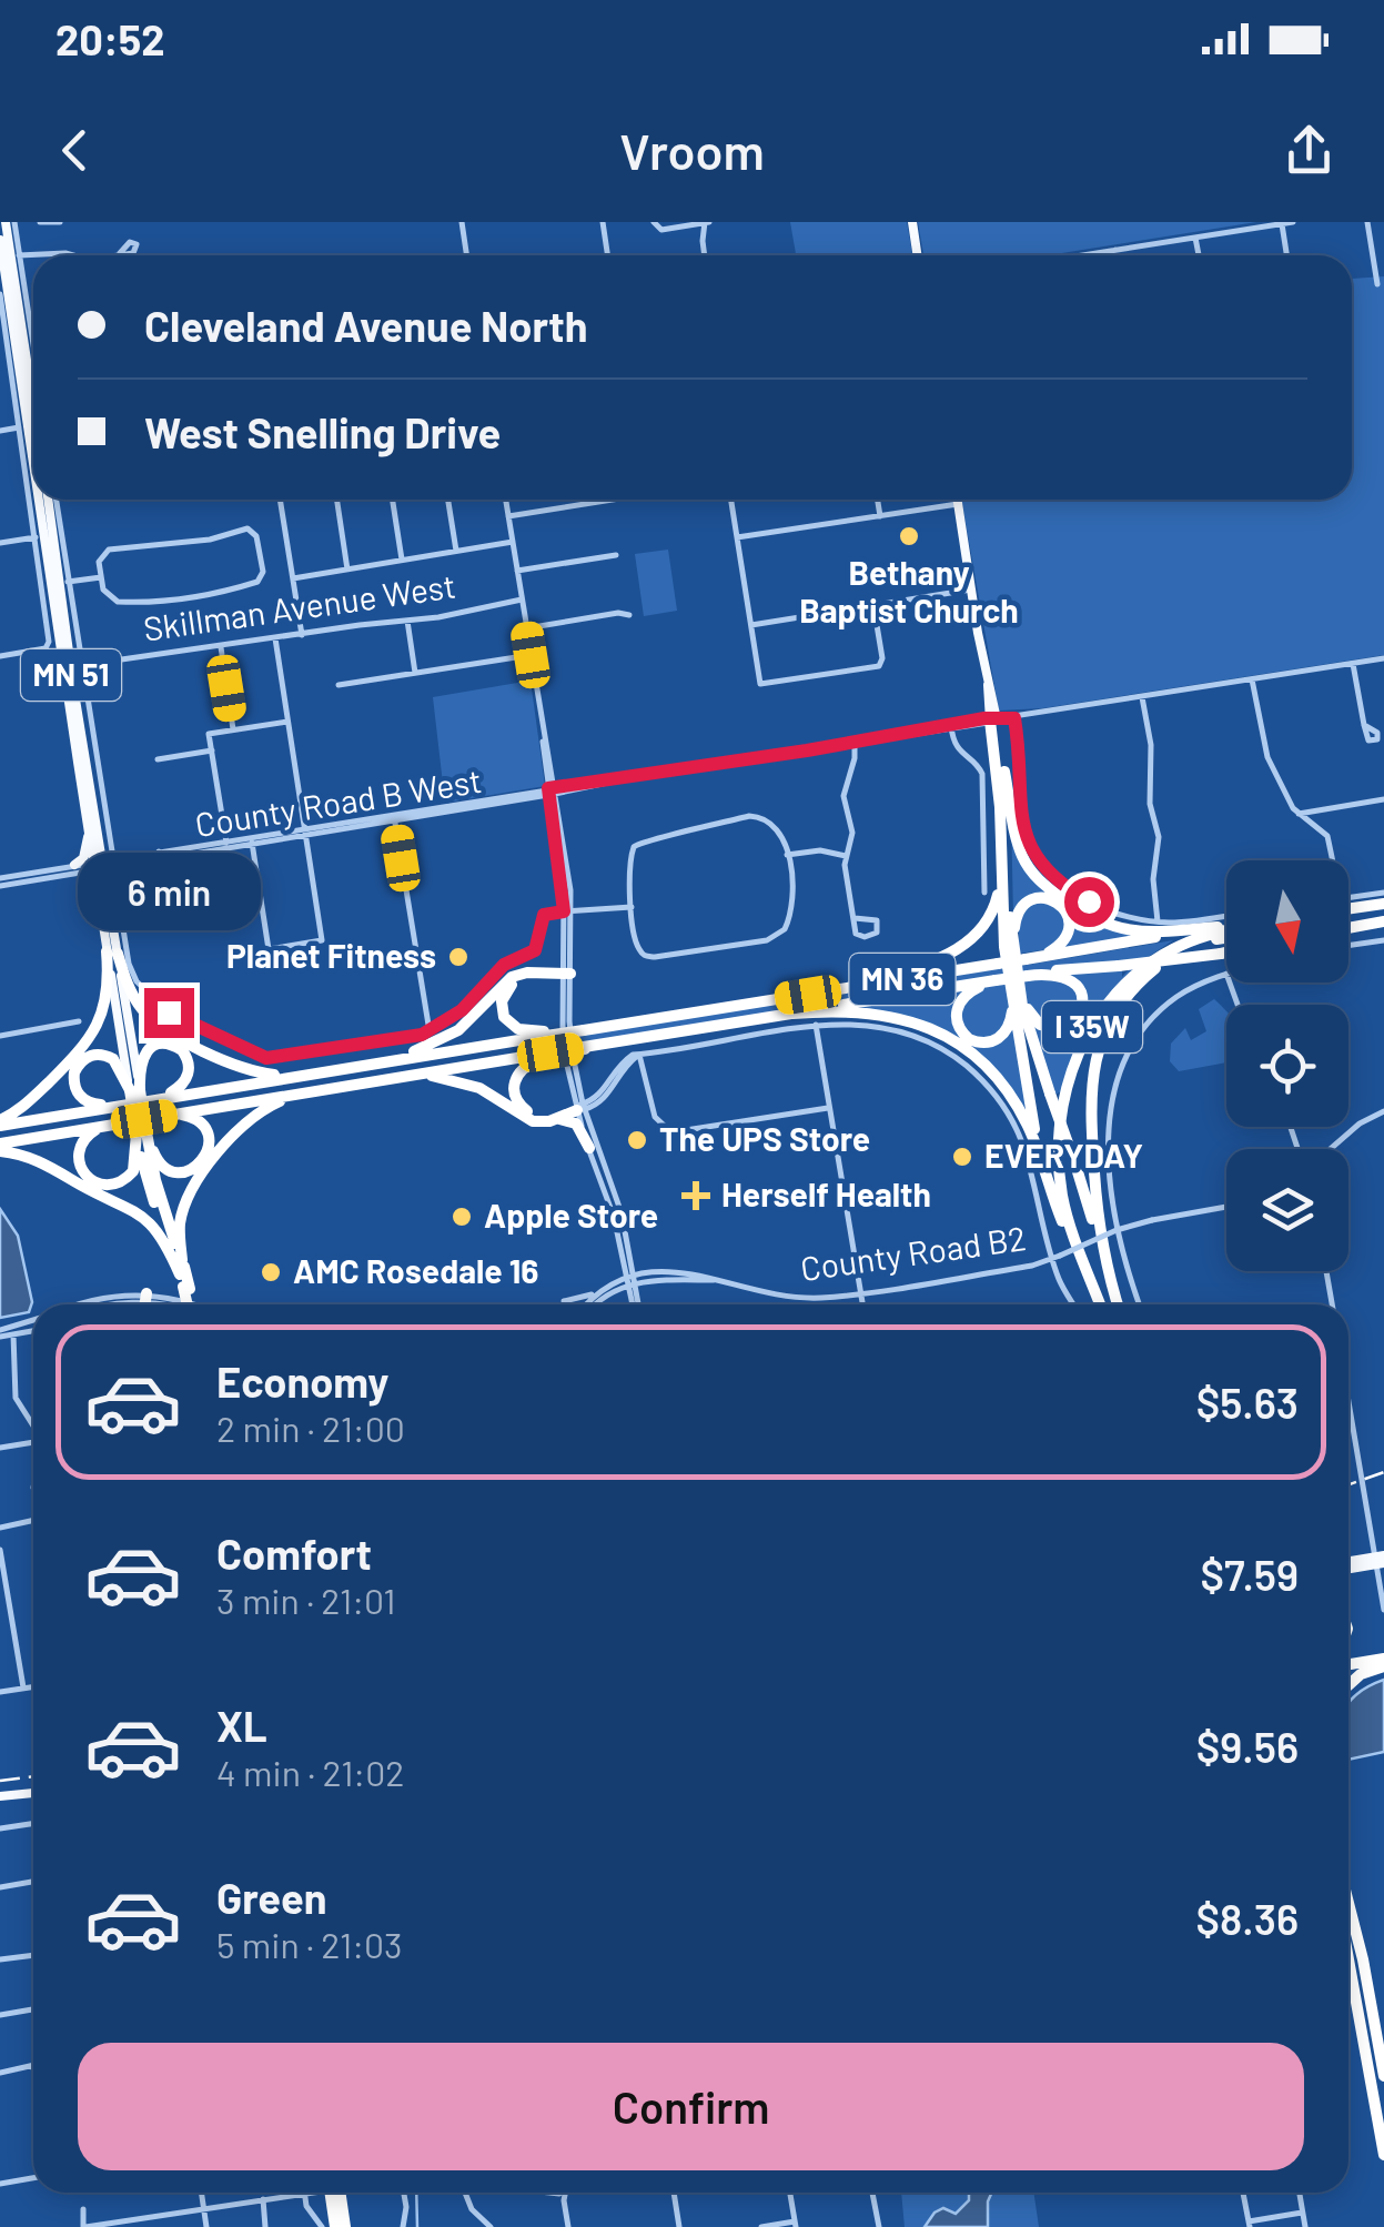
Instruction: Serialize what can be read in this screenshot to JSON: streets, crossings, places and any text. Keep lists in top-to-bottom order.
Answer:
{
  "streets": {
    "highway": ["MN 51", "MN 36", "I 35W"],
    "street": ["Skillman Avenue West", "County Road B West", "County Road B2"]
  },
  "crossings": [
    ["MN 51", "County Road B West"]
  ],
  "places": {
    "other": [
      "Bethany Baptist Church",
      "Planet Fitness",
      "The UPS Store",
      "EVERYDAY",
      "Apple Store",
      "AMC Rosedale 16"
    ],
    "health": ["Herself Health"]
  },
  "north": "bottom",
  "page": {
    "status": "20:52",
    "header": "Vroom",
    "banner": ["Cleveland Avenue North", "West Snelling Drive"],
    "bubble": "6 min",
    "list": [
      {
        "name": "Economy",
        "note": "2 min · 21:00",
        "value": "$5.63"
      },
      {
        "name": "Comfort",
        "note": "3 min · 21:01",
        "value": "$7.59"
      },
      {
        "name": "XL",
        "note": "4 min · 21:02",
        "value": "$9.56"
      },
      {
        "name": "Green",
        "note": "5 min · 21:03",
        "value": "$8.36"
      }
    ],
    "buttons": "Confirm"
  }
}
